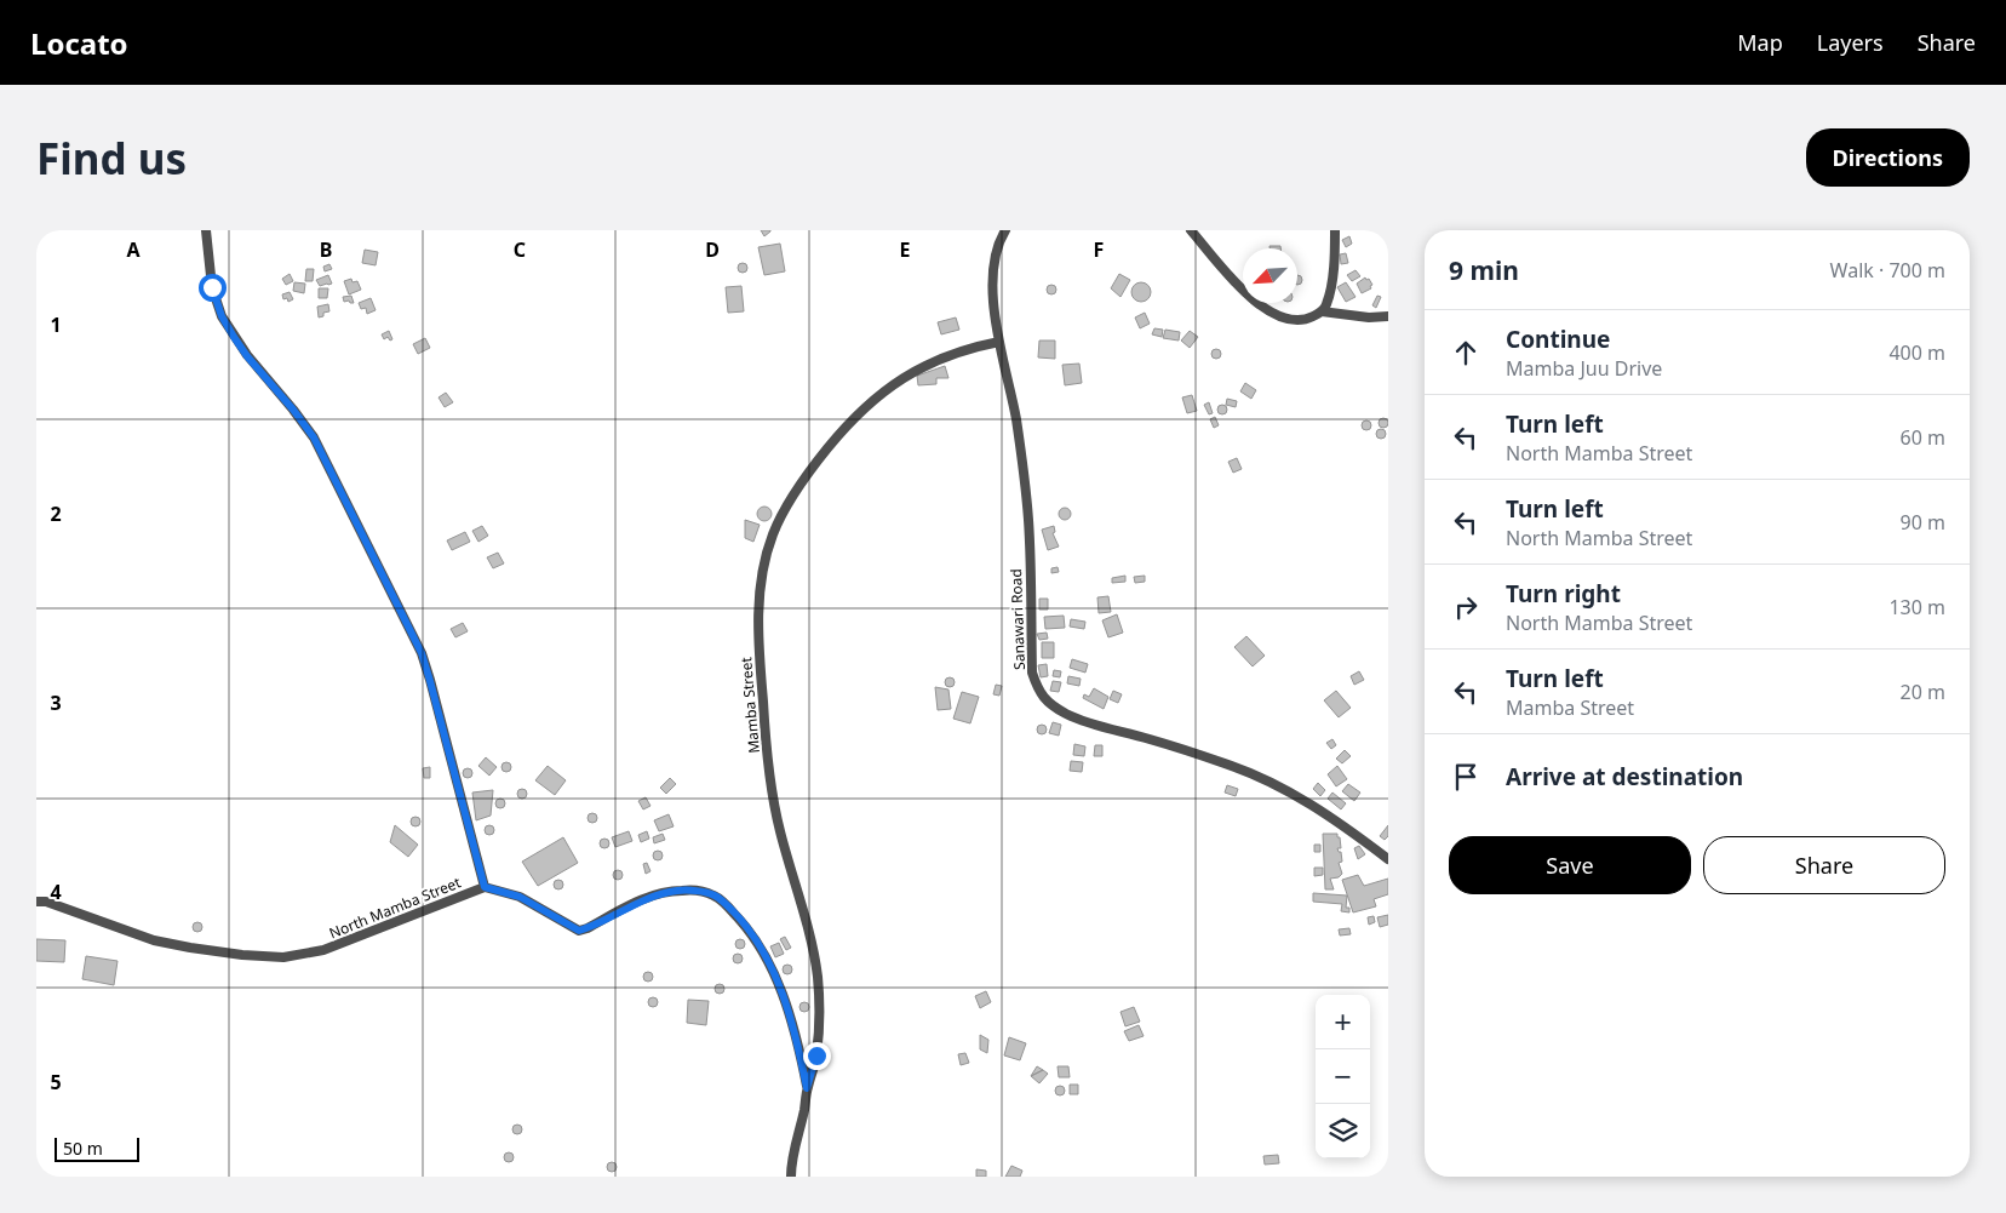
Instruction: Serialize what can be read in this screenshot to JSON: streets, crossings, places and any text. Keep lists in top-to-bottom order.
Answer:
{
  "streets": {
    "street": ["Sanawari Road", "Mamba Street", "North Mamba Street"]
  },
  "crossings": [
    ["Sanawari Road", "Mamba Street"],
    ["Mamba Street", "North Mamba Street"]
  ],
  "scale_bar": "50 m",
  "north": "bottom left",
  "page": {
    "header": "Locato",
    "nav": ["Map", "Layers", "Share"],
    "buttons": [
      "Directions",
      ["Save", "Share"]
    ],
    "title": "Find us",
    "heading": ["9 min", "Walk · 700 m"],
    "list": [
      ["Continue", "Mamba Juu Drive", "400 m"],
      ["Turn left", "North Mamba Street", "60 m"],
      ["Turn left", "North Mamba Street", "90 m"],
      ["Turn right", "North Mamba Street", "130 m"],
      ["Turn left", "Mamba Street", "20 m"],
      "Arrive at destination"
    ],
    "map_buttons": ["+", "−"],
    "scale": "50 m"
  },
  "grid": {
    "columns": [
      "A",
      "B",
      "C",
      "D",
      "E",
      "F"
    ],
    "rows": [
      "1",
      "2",
      "3",
      "4",
      "5"
    ]
  }
}
